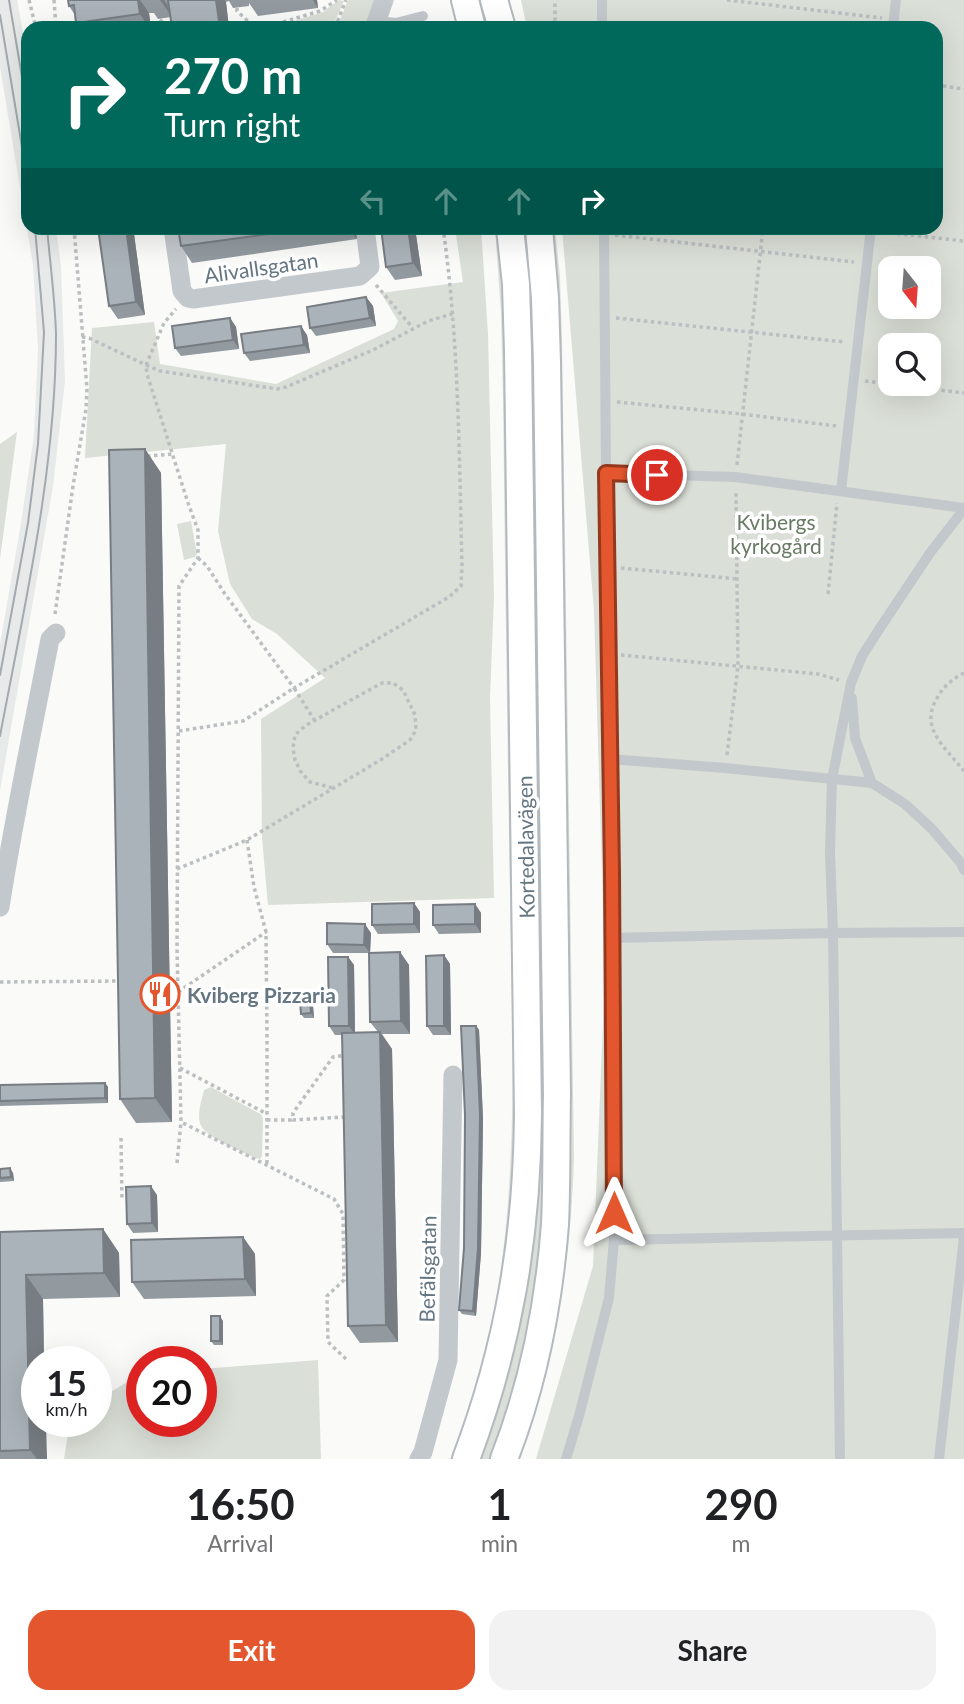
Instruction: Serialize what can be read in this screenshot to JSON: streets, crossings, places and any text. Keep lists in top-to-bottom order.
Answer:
{
  "streets": {
    "main road": ["Kortedalavägen"],
    "street": ["Alivallsgatan", "Befälsgatan"]
  },
  "parks": ["Kvibergs kyrkogård"],
  "places": {
    "restaurant": ["Kviberg Pizzaria"]
  },
  "north": "bottom",
  "page": {
    "turn": ["270 m", "Turn right"],
    "speed": "15 km/h",
    "limit": "20",
    "eta": [
      "16:50",
      "Arrival",
      "1",
      "min",
      "290",
      "m"
    ],
    "buttons": ["Exit", "Share"]
  }
}
